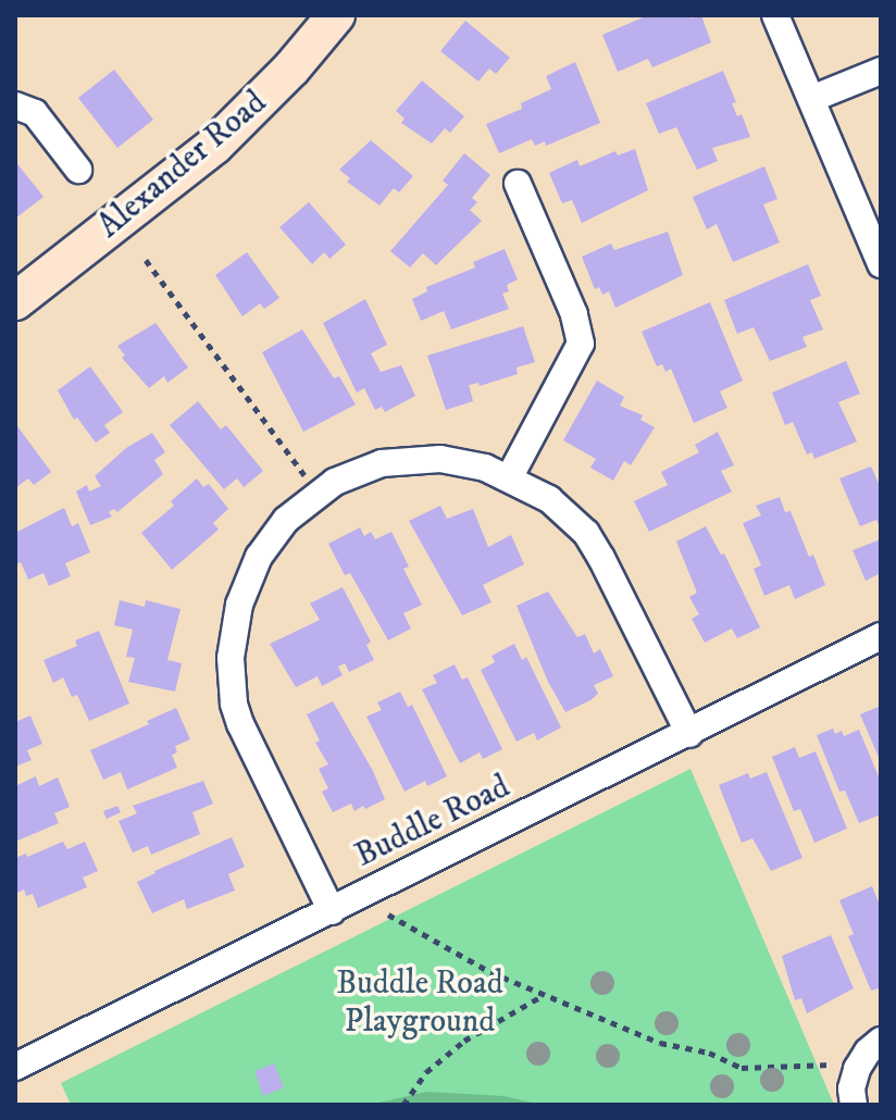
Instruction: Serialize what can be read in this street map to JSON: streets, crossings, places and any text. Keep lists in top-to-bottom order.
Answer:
{
  "streets": {
    "street": ["Alexander Road", "Buddle Road"]
  },
  "parks": ["Buddle Road Playground"]
}
